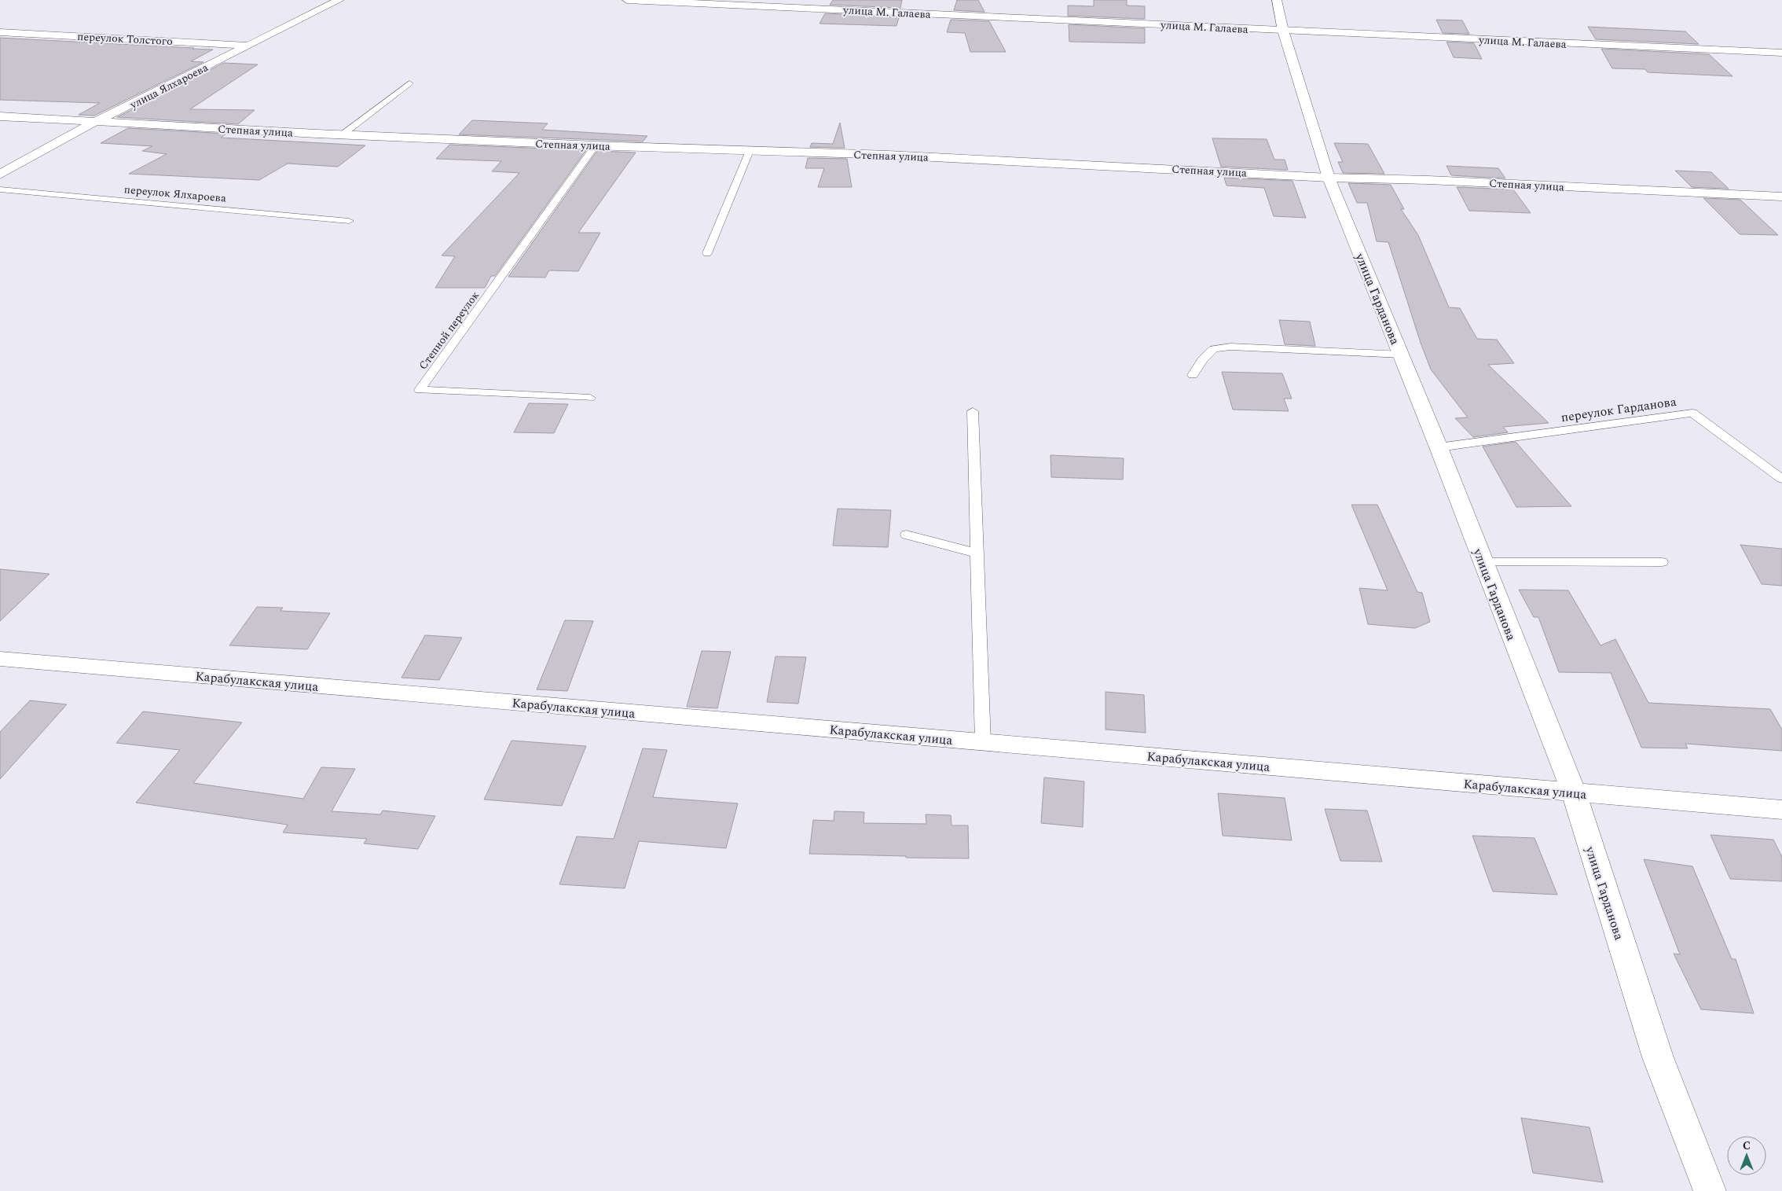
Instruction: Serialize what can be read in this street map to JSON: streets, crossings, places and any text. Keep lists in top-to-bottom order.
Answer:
{
  "streets": {
    "street": [
      "улица М. Галаева",
      "переулок Толстого",
      "улица Ялхароева",
      "Степная улица",
      "улица Гарданова",
      "Карабулакская улица"
    ],
    "lane": ["переулок Ялхароева", "Степной переулок", "переулок Гарданова"]
  },
  "crossings": [
    ["улица М. Галаева", "улица Гарданова"],
    ["переулок Толстого", "улица Ялхароева"],
    ["улица Ялхароева", "Степная улица"],
    ["Степная улица", "улица Гарданова"],
    ["Степная улица", "Степной переулок"],
    ["улица Гарданова", "переулок Гарданова"],
    ["улица Гарданова", "Карабулакская улица"]
  ],
  "north": "top"
}
